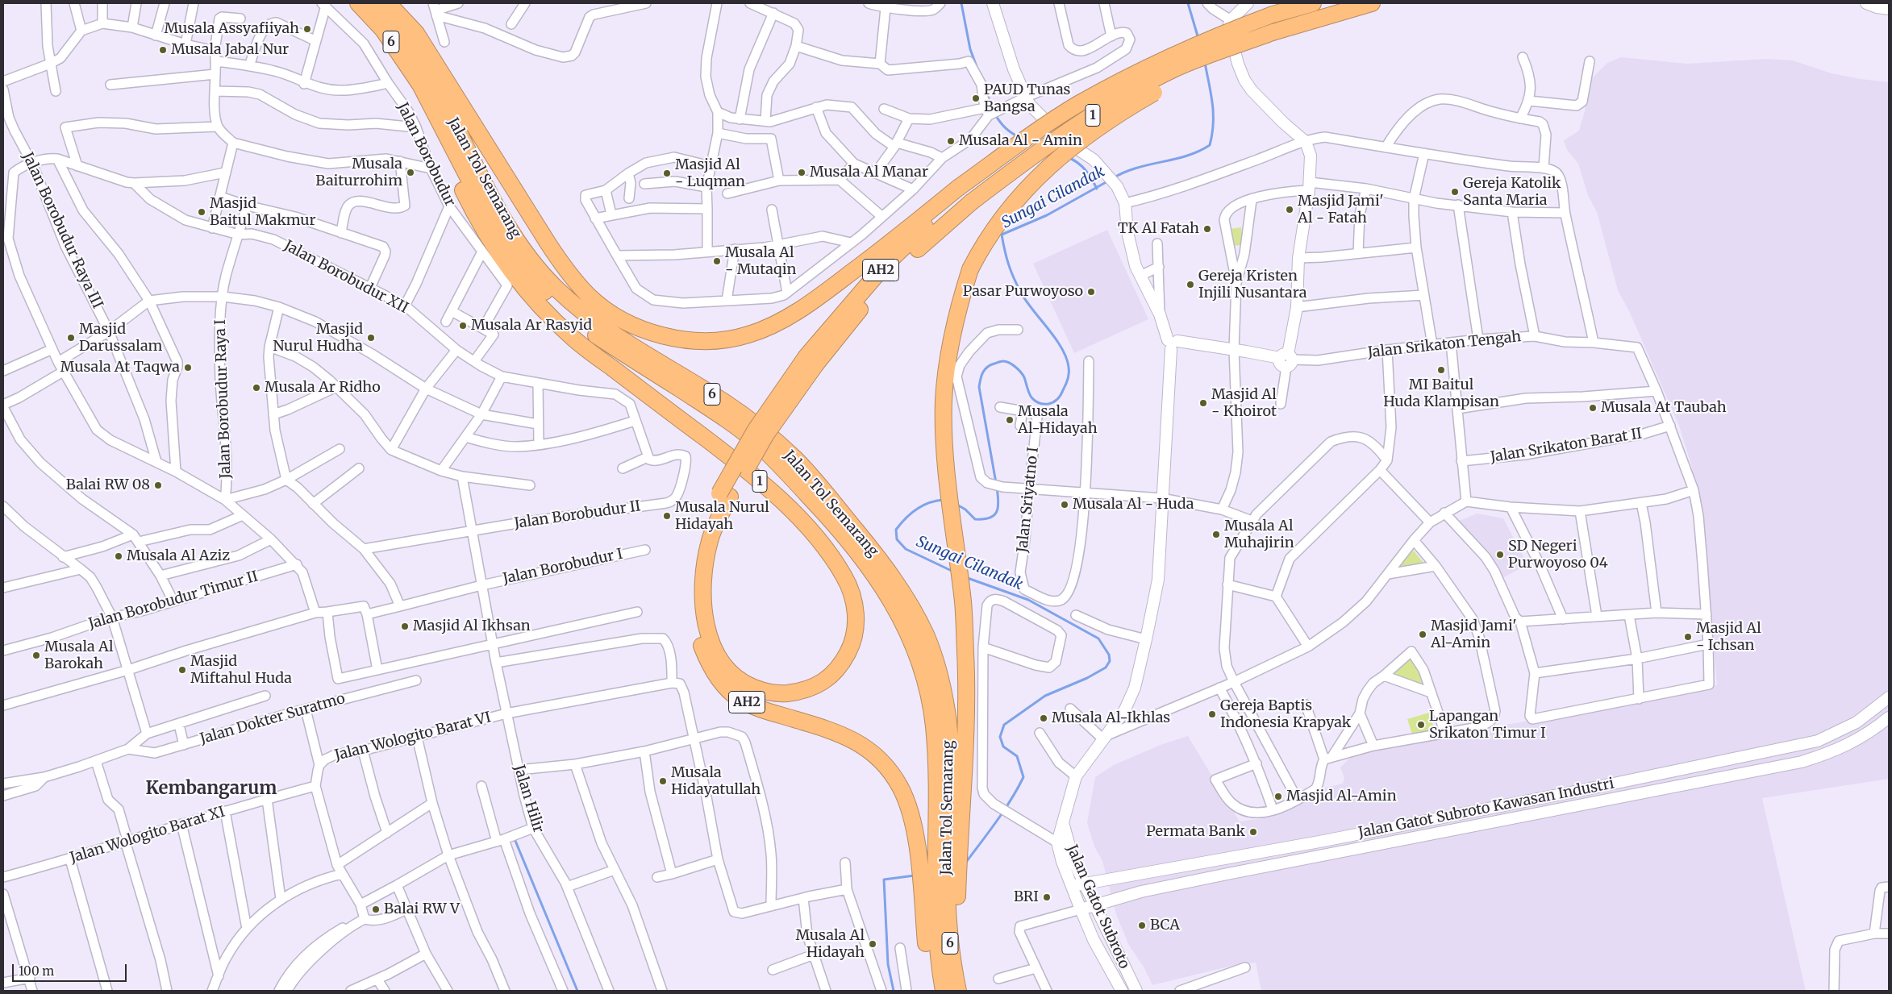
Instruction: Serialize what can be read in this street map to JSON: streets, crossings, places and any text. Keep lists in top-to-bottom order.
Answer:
{
  "streets": {
    "highway": [
      "6",
      "1",
      "Jalan Tol Semarang",
      "AH2"
    ],
    "street": [
      "Jalan Borobudur",
      "Jalan Borobudur Raya III",
      "Jalan Borobudur XII",
      "Jalan Srikaton Tengah",
      "Jalan Borobudur Raya I",
      "Jalan Srikaton Barat II",
      "Jalan Sriyatno I",
      "Jalan Borobudur II",
      "Jalan Borobudur I",
      "Jalan Borobudur Timur II",
      "Jalan Dokter Suratmo",
      "Jalan Wologito Barat VI",
      "Jalan Hilir",
      "Jalan Gatot Subroto Kawasan Industri",
      "Jalan Wologito Barat XI",
      "Jalan Gatot Subroto"
    ]
  },
  "crossings": [
    ["1", "Jalan Tol Semarang"],
    ["1", "AH2"],
    ["Jalan Tol Semarang", "AH2"],
    ["Jalan Borobudur XII", "Jalan Borobudur Raya I"],
    ["Jalan Dokter Suratmo", "Jalan Hilir"],
    ["Jalan Wologito Barat VI", "Jalan Hilir"],
    ["Jalan Wologito Barat VI", "Jalan Wologito Barat XI"],
    ["Jalan Gatot Subroto Kawasan Industri", "Jalan Gatot Subroto"]
  ],
  "districts": ["Kembangarum"],
  "water": ["Sungai Cilandak"],
  "places": [
    "Musala Assyafiiyah",
    "Musala Jabal Nur",
    "PAUD Tunas Bangsa",
    "Musala Al - Amin",
    "Musala Baiturrohim",
    "Musala Al Manar",
    "Masjid Al - Luqman",
    "Gereja Katolik Santa Maria",
    "Masjid Jami' Al - Fatah",
    "Masjid Baitul Makmur",
    "TK Al Fatah",
    "Musala Al - Mutaqin",
    "Gereja Kristen Injili Nusantara",
    "Pasar Purwoyoso",
    "Musala Ar Rasyid",
    "Masjid Darussalam",
    "Masjid Nurul Hudha",
    "Musala At Taqwa",
    "MI Baitul Huda Klampisan",
    "Musala Ar Ridho",
    "Masjid Al - Khoirot",
    "Musala At Taubah",
    "Musala Al-Hidayah",
    "Balai RW 08",
    "Musala Al - Huda",
    "Musala Nurul Hidayah",
    "Musala Al Muhajirin",
    "SD Negeri Purwoyoso 04",
    "Musala Al Aziz",
    "Masjid Al Ikhsan",
    "Masjid Jami' Al-Amin",
    "Masjid Al - Ichsan",
    "Musala Al Barokah",
    "Masjid Miftahul Huda",
    "Gereja Baptis Indonesia Krapyak",
    "Musala Al-Ikhlas",
    "Lapangan Srikaton Timur I",
    "Musala Hidayatullah",
    "Masjid Al-Amin",
    "Permata Bank",
    "BRI",
    "Balai RW V",
    "BCA",
    "Musala Al Hidayah"
  ],
  "scale_bar": "100 m"
}
